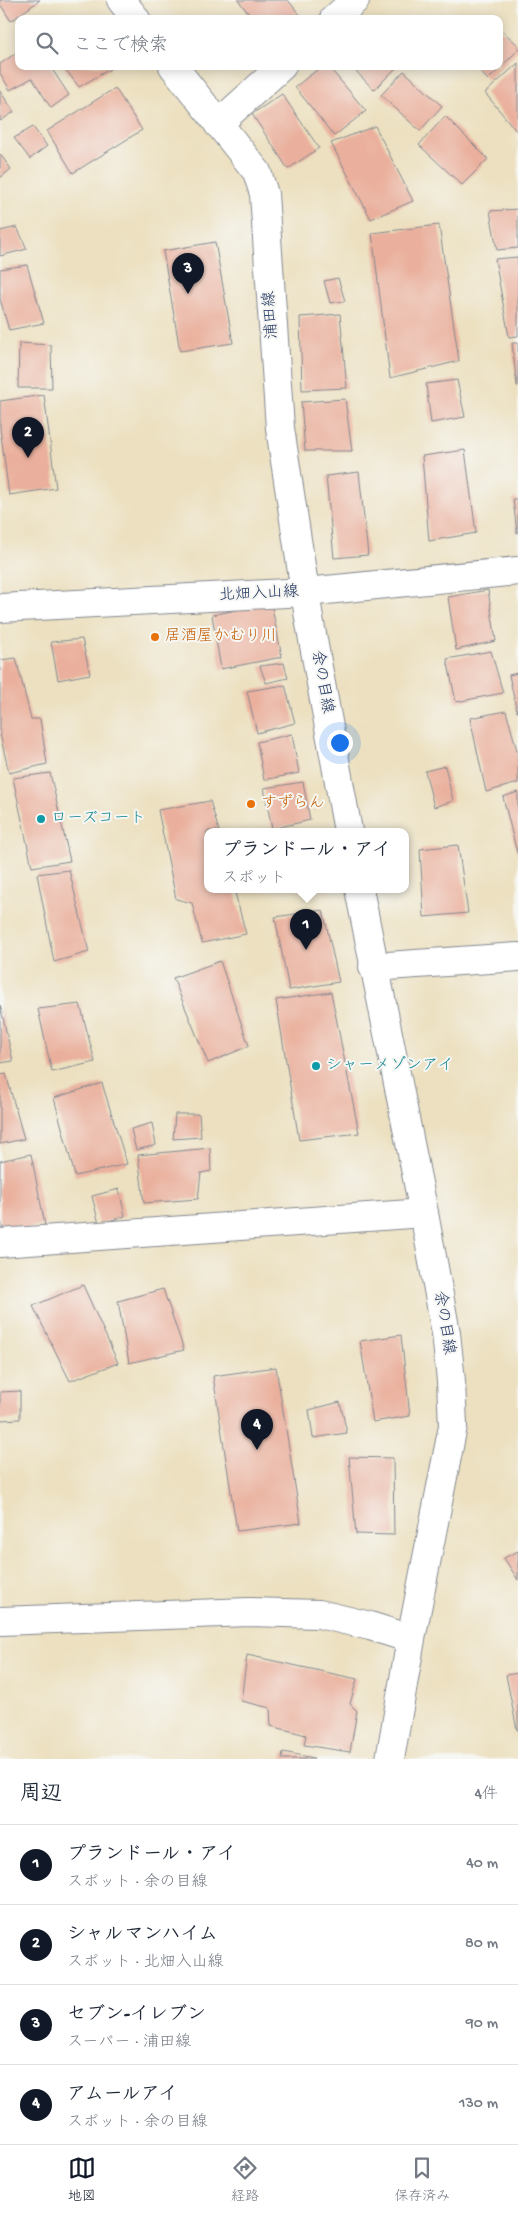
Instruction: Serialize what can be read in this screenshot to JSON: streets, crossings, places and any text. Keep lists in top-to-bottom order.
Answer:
{
  "streets": {
    "street": ["浦田線", "北畑入山線", "余の目線"]
  },
  "crossings": [
    ["浦田線", "北畑入山線"],
    ["浦田線", "余の目線"],
    ["北畑入山線", "余の目線"]
  ],
  "places": [
    "居酒屋かむり川",
    "すずらん",
    "ローズコート",
    "シャーメゾンアイ"
  ],
  "page": {
    "search": "ここで検索",
    "pins": [
      "3",
      "2",
      "1",
      "4"
    ],
    "popup": ["プランドール・アイ", "スポット"],
    "heading": ["周辺", "4件"],
    "list": [
      {
        "mark": "1",
        "name": "プランドール・アイ",
        "note": "スポット · 余の目線",
        "value": "40 m"
      },
      {
        "mark": "2",
        "name": "シャルマンハイム",
        "note": "スポット · 北畑入山線",
        "value": "80 m"
      },
      {
        "mark": "3",
        "name": "セブン-イレブン",
        "note": "スーパー · 浦田線",
        "value": "90 m"
      },
      {
        "mark": "4",
        "name": "アムールアイ",
        "note": "スポット · 余の目線",
        "value": "130 m"
      }
    ],
    "nav": ["地図", "経路", "保存済み"]
  }
}
